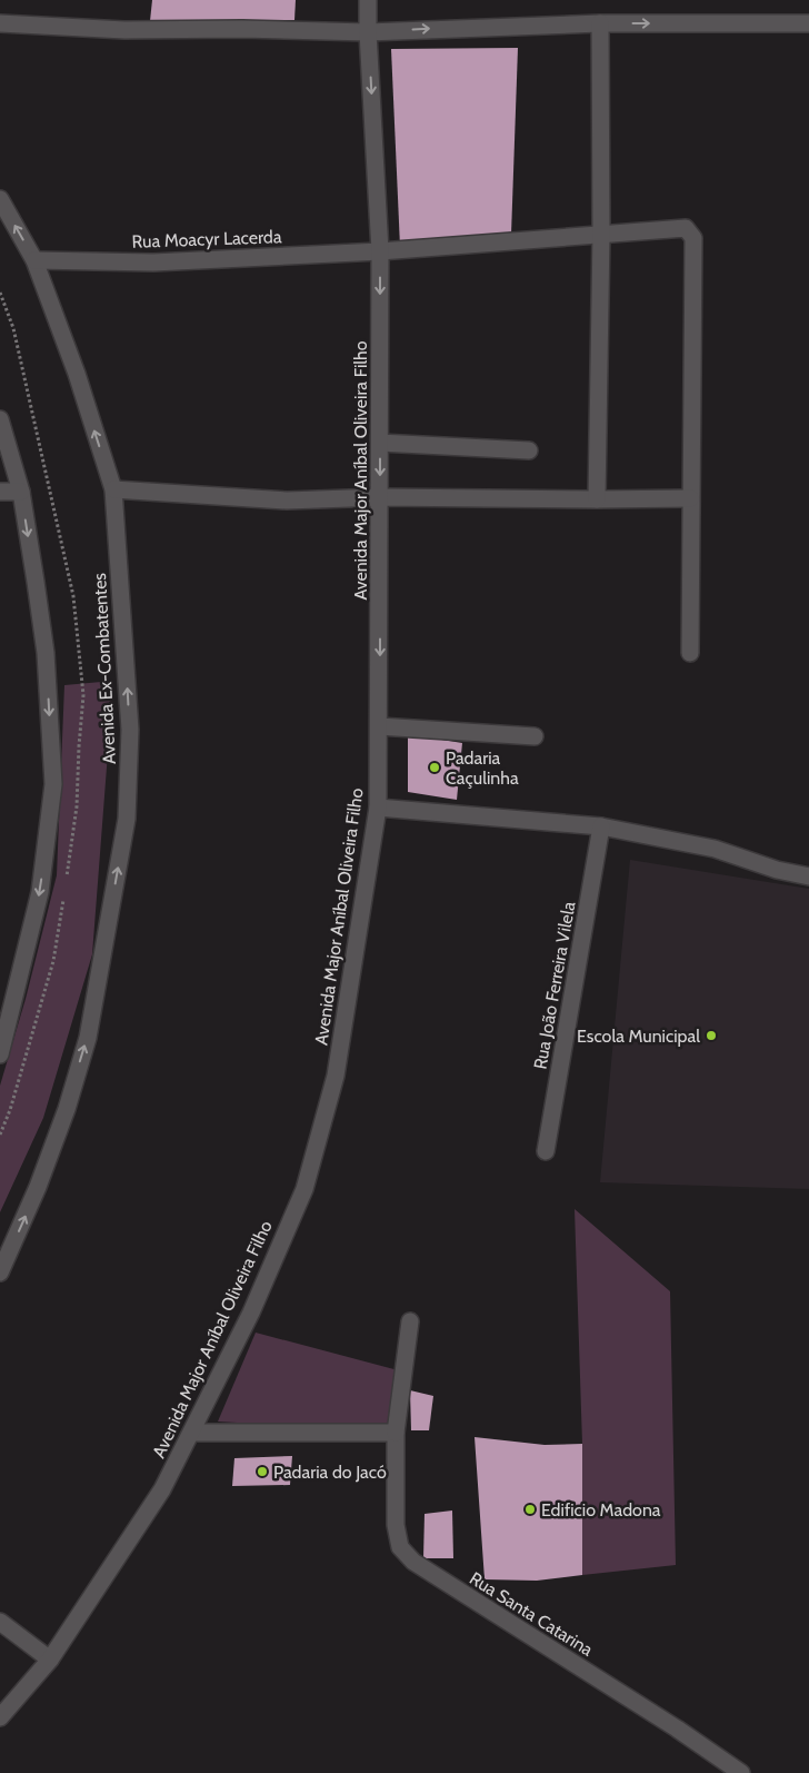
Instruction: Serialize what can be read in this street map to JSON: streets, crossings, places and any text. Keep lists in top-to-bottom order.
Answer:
{
  "streets": {
    "street": [
      "Rua Moacyr Lacerda",
      "Avenida Major Aníbal Oliveira Filho",
      "Avenida Ex-Combatentes",
      "Rua João Ferreira Vilela",
      "Rua Santa Catarina"
    ]
  },
  "crossings": [
    ["Rua Moacyr Lacerda", "Avenida Major Aníbal Oliveira Filho"],
    ["Rua Moacyr Lacerda", "Avenida Ex-Combatentes"]
  ],
  "one_way": ["Avenida Major Aníbal Oliveira Filho"],
  "places": [
    "Padaria Caçulinha",
    "Escola Municipal",
    "Padaria do Jacó",
    "Edificio Madona"
  ]
}
